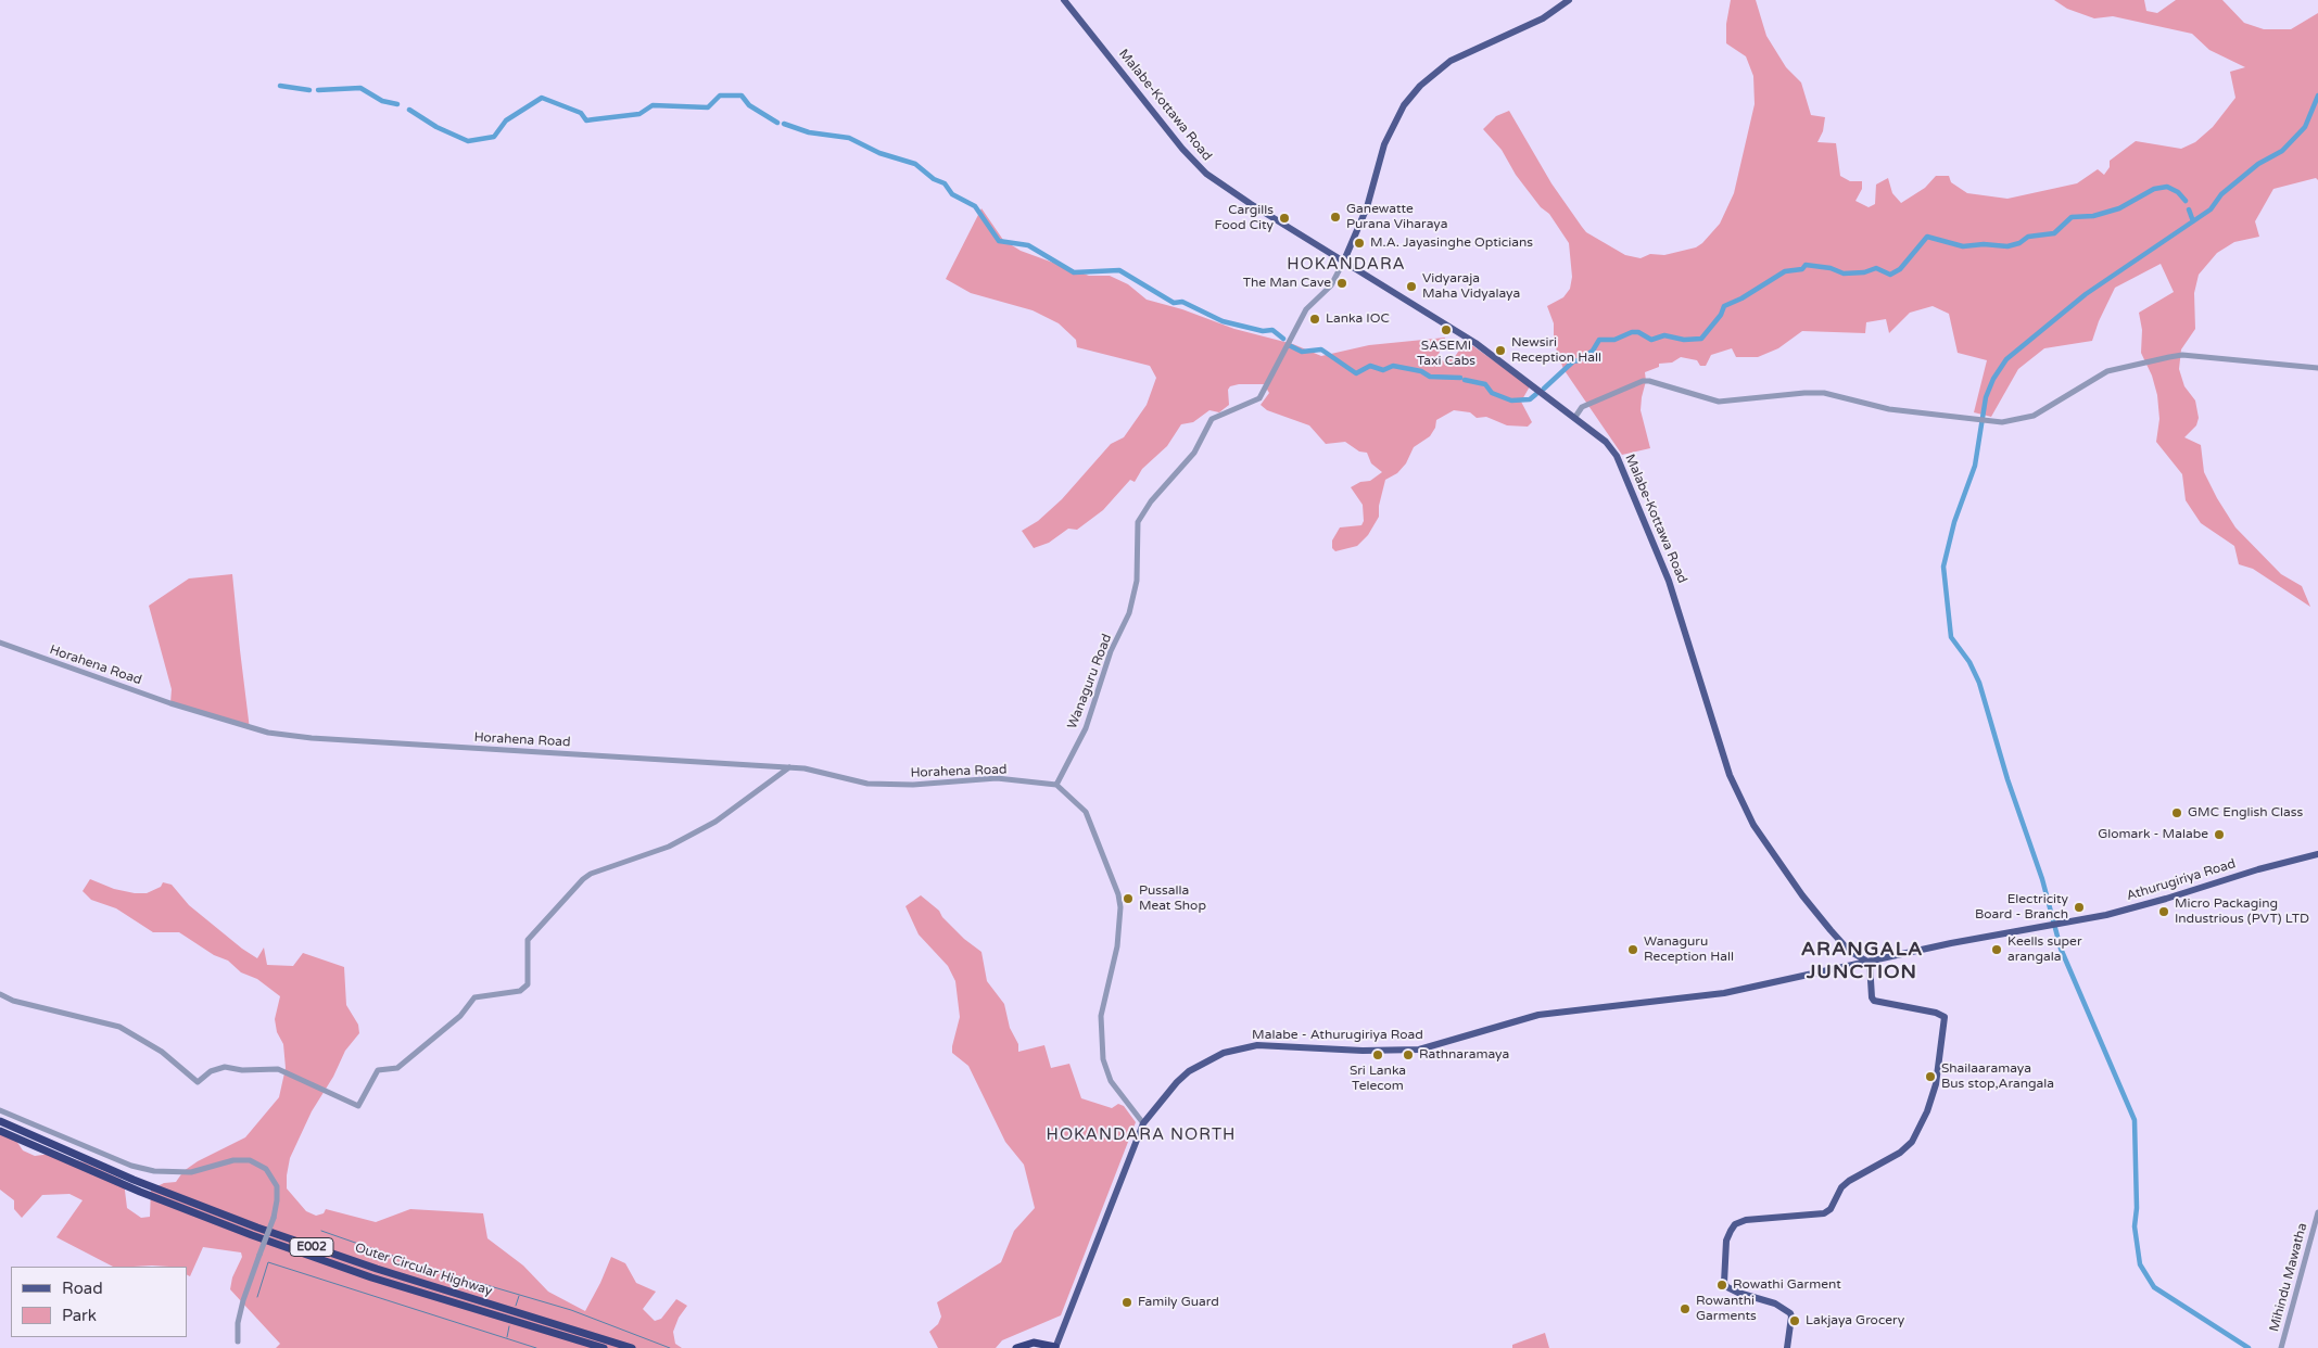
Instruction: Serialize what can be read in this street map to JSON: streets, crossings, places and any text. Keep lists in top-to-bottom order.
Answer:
{
  "streets": {
    "highway": ["E002", "Outer Circular Highway"],
    "main road": ["Malabe-Kottawa Road", "Athurugiriya Road", "Malabe - Athurugiriya Road"],
    "street": ["Horahena Road", "Wanaguru Road", "Mihindu Mawatha"]
  },
  "crossings": [
    ["Malabe-Kottawa Road", "Wanaguru Road"],
    ["Malabe-Kottawa Road", "Malabe - Athurugiriya Road"],
    ["Horahena Road", "Wanaguru Road"],
    ["Athurugiriya Road", "Malabe - Athurugiriya Road"]
  ],
  "districts": ["HOKANDARA", "ARANGALA JUNCTION", "HOKANDARA NORTH"],
  "places": [
    "Ganewatte Purana Viharaya",
    "Cargills Food City",
    "M.A. Jayasinghe Opticians",
    "The Man Cave",
    "Vidyaraja Maha Vidyalaya",
    "Lanka IOC",
    "SASEMI Taxi Cabs",
    "Newsiri Reception Hall",
    "GMC English Class",
    "Glomark - Malabe",
    "Pussalla Meat Shop",
    "Electricity Board - Branch",
    "Micro Packaging Industrious (PVT) LTD",
    "Wanaguru Reception Hall",
    "Keells super arangala",
    "Sri Lanka Telecom",
    "Rathnaramaya",
    "Shailaaramaya Bus stop,Arangala",
    "Rowathi Garment",
    "Family Guard",
    "Rowanthi Garments",
    "Lakjaya Grocery"
  ],
  "legend": ["Road", "Park"]
}
